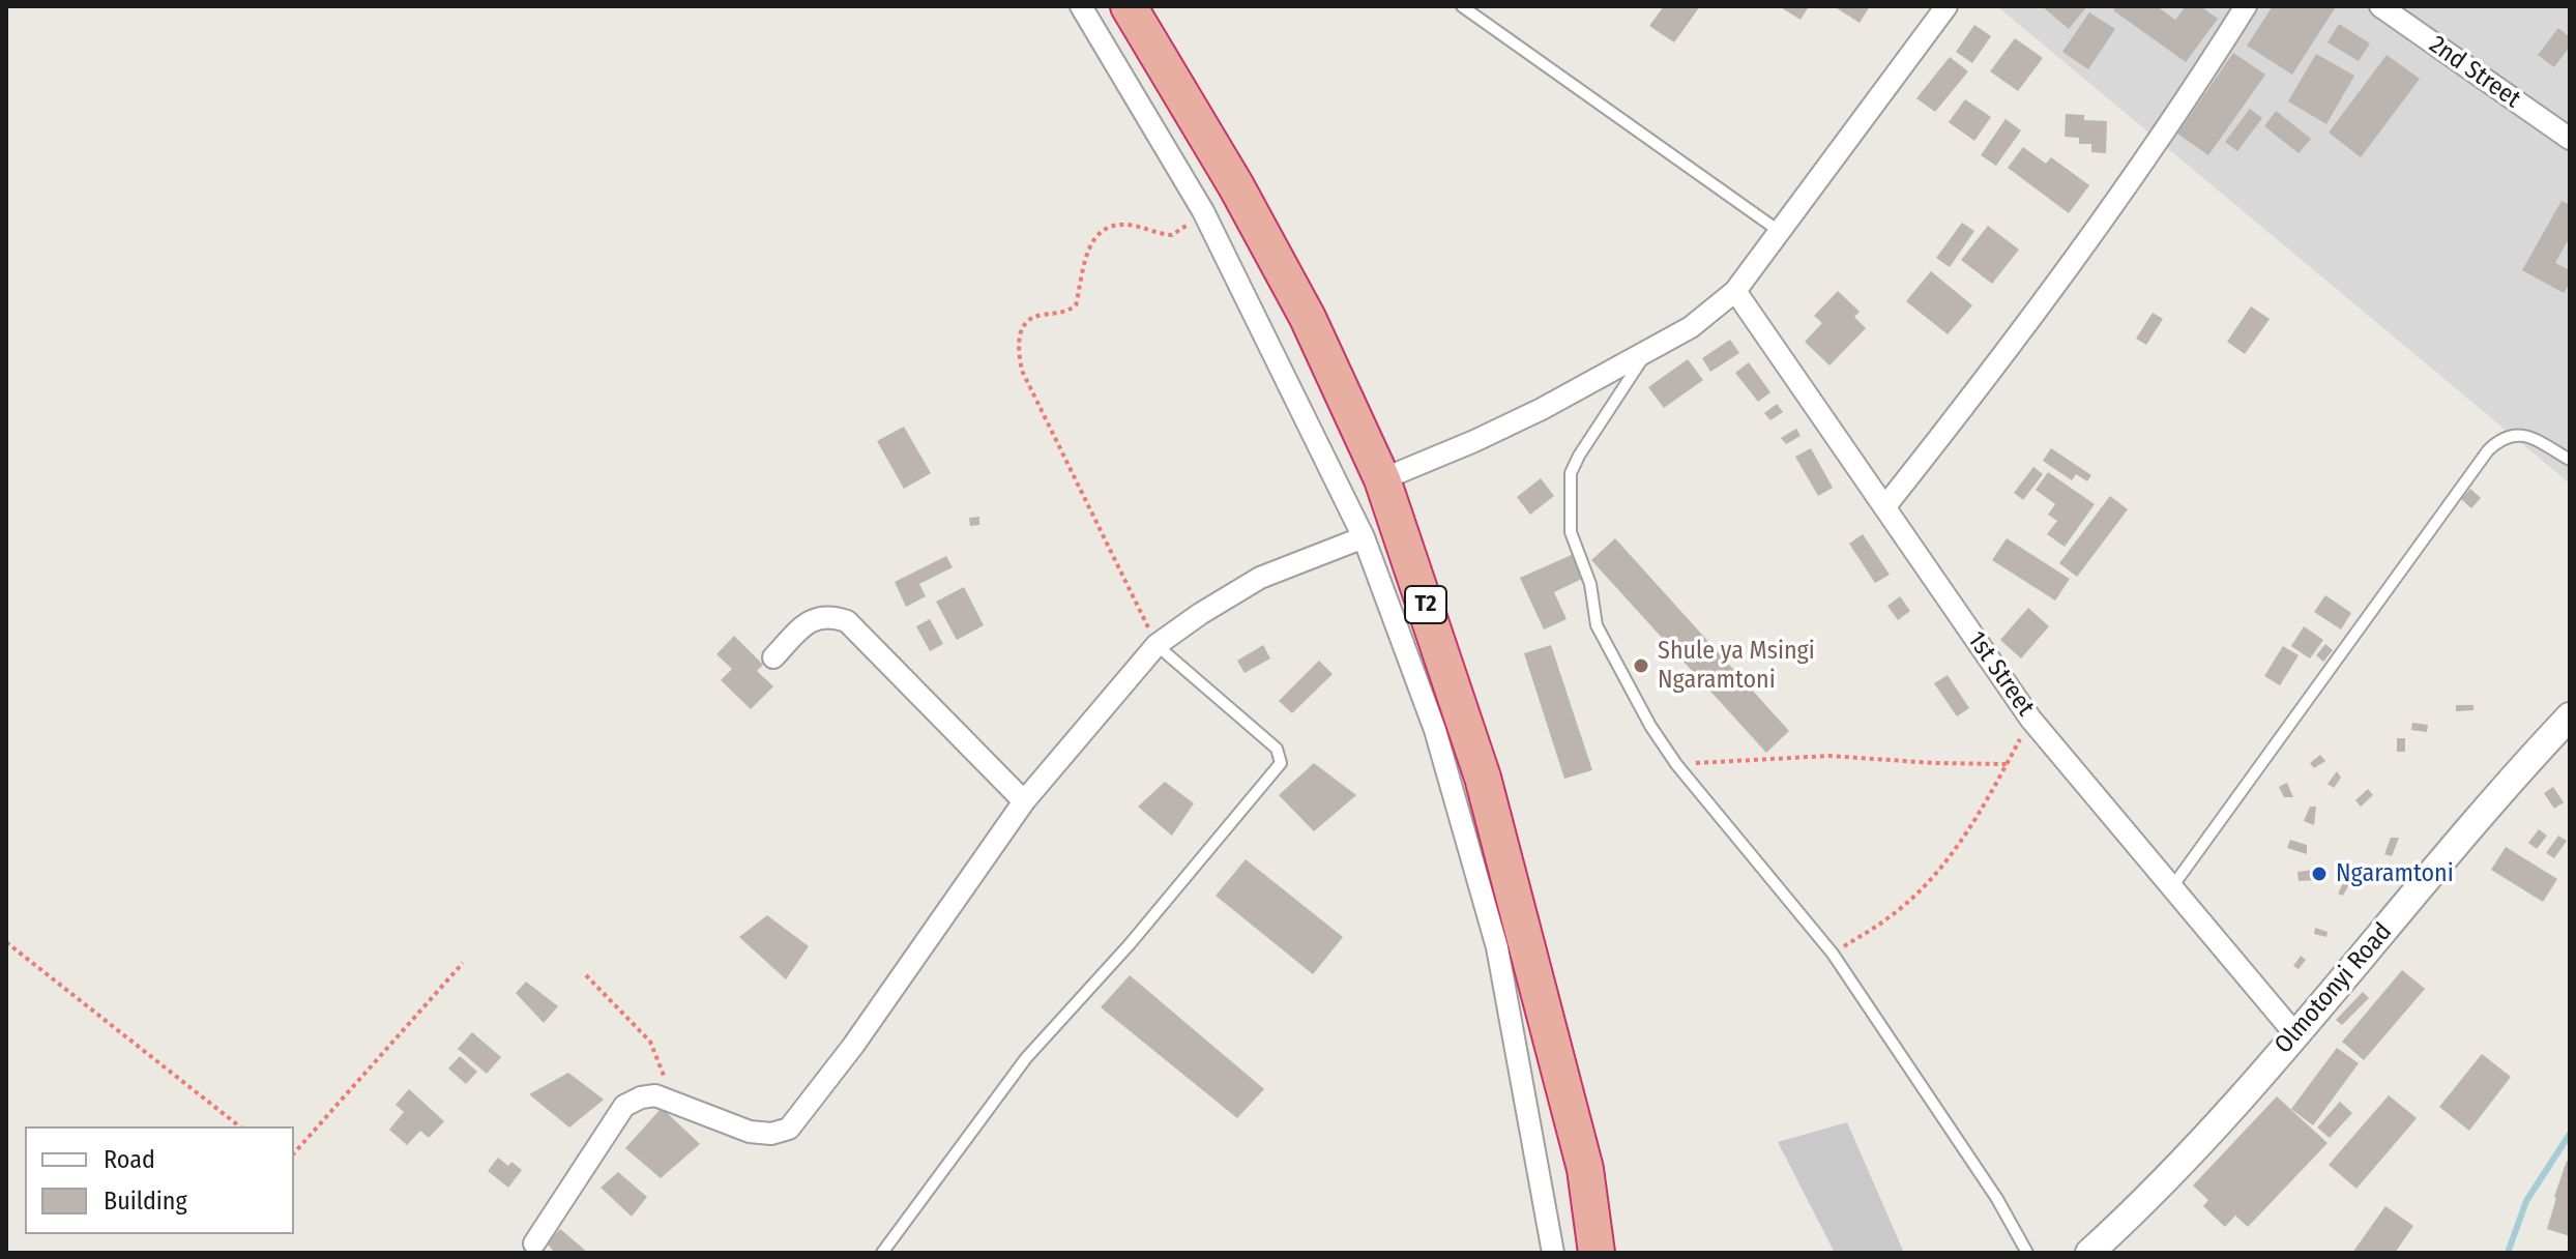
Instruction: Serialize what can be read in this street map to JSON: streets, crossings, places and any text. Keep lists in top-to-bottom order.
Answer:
{
  "streets": {
    "highway": ["T2"],
    "street": ["2nd Street", "1st Street", "Olmotonyi Road"]
  },
  "crossings": [
    ["1st Street", "Olmotonyi Road"]
  ],
  "places": ["Shule ya Msingi Ngaramtoni", "Ngaramtoni"],
  "legend": ["Road", "Building"]
}
